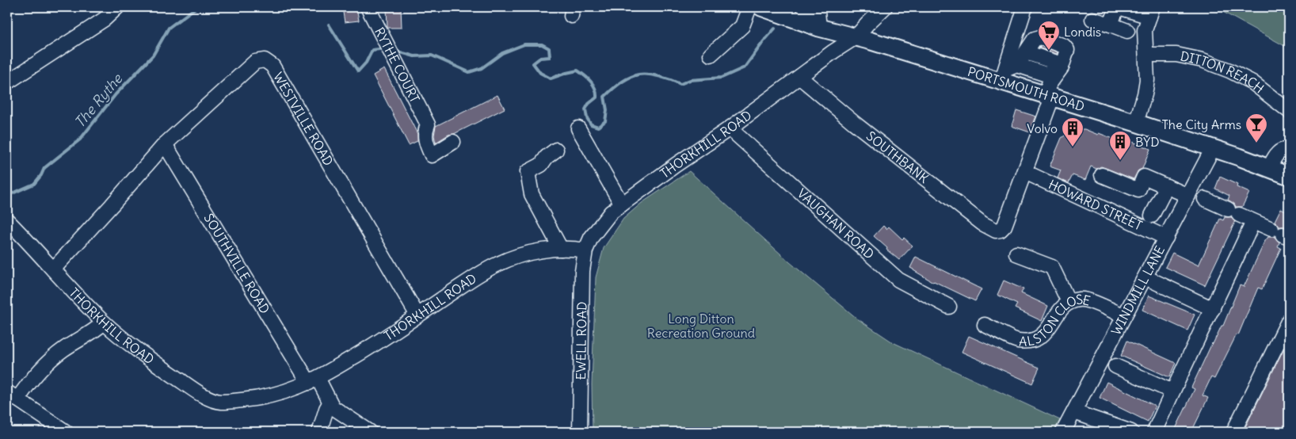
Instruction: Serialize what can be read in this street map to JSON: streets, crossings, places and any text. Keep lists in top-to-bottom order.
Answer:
{
  "streets": {
    "main road": ["PORTSMOUTH ROAD"],
    "street": [
      "RYTHE COURT",
      "DITTON REACH",
      "WESTVILLE ROAD",
      "THORKHILL ROAD",
      "SOUTHBANK",
      "HOWARD STREET",
      "VAUGHAN ROAD",
      "SOUTHVILLE ROAD",
      "WINDMILL LANE",
      "ALSTON CLOSE",
      "EWELL ROAD"
    ]
  },
  "crossings": [
    ["PORTSMOUTH ROAD", "THORKHILL ROAD"],
    ["PORTSMOUTH ROAD", "WINDMILL LANE"],
    ["WESTVILLE ROAD", "THORKHILL ROAD"],
    ["WESTVILLE ROAD", "SOUTHVILLE ROAD"],
    ["THORKHILL ROAD", "SOUTHBANK"],
    ["THORKHILL ROAD", "VAUGHAN ROAD"],
    ["THORKHILL ROAD", "SOUTHVILLE ROAD"],
    ["THORKHILL ROAD", "EWELL ROAD"],
    ["SOUTHBANK", "HOWARD STREET"],
    ["HOWARD STREET", "WINDMILL LANE"],
    ["WINDMILL LANE", "ALSTON CLOSE"]
  ],
  "water": ["The Rythe"],
  "parks": ["Long Ditton Recreation Ground"],
  "places": {
    "supermarket": ["Londis"],
    "bar": ["The City Arms"],
    "building": ["Volvo", "BYD"]
  }
}
